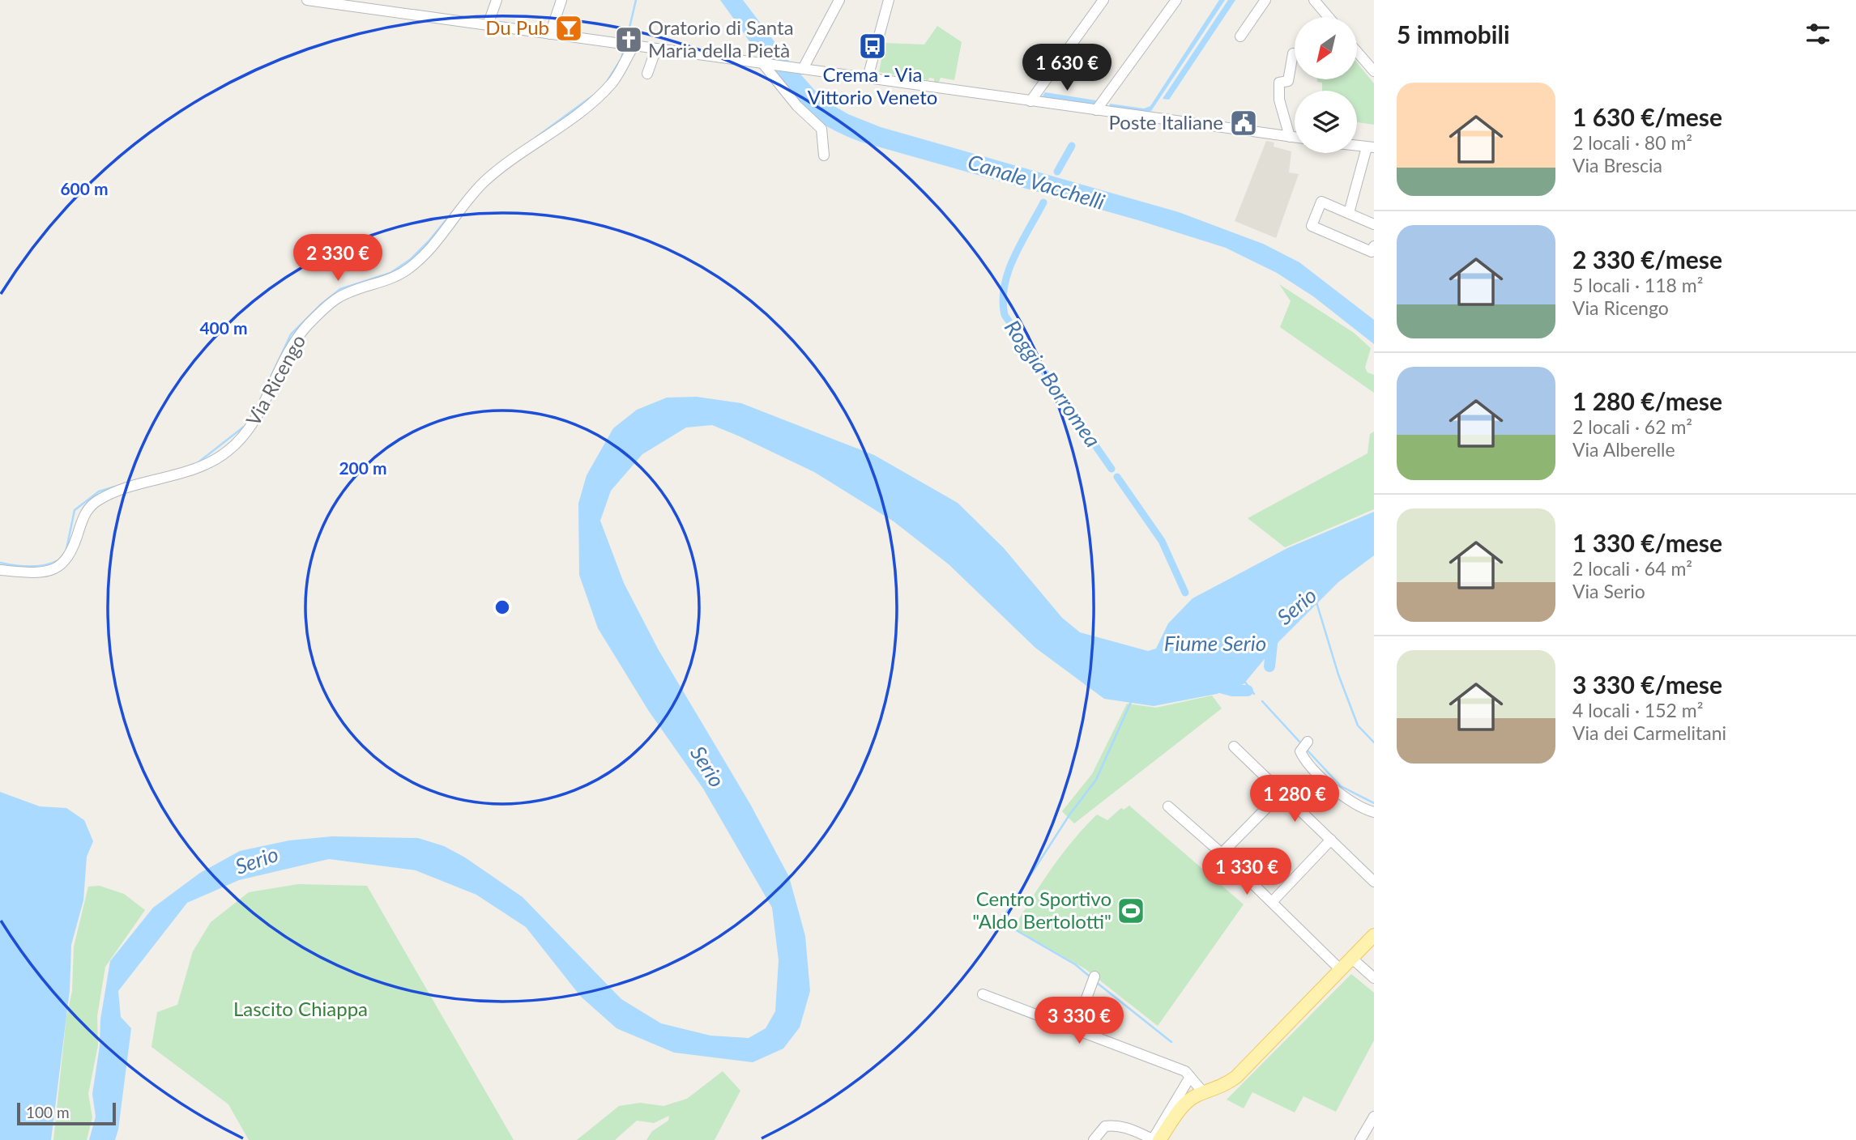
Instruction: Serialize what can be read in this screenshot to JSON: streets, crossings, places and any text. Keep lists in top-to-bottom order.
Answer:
{
  "streets": {
    "street": ["Via Ricengo"]
  },
  "water": [
    "Canale Vacchelli",
    "Roggia Borromea",
    "Serio",
    "Fiume Serio"
  ],
  "parks": ["Lascito Chiappa"],
  "places": {
    "bar": ["Du Pub"],
    "church": ["Oratorio di Santa Maria della Pietà"],
    "bus stop": ["Crema - Via Vittorio Veneto"],
    "public building": ["Poste Italiane"],
    "sports": ["Centro Sportivo \"Aldo Bertolotti\""]
  },
  "scale_bar": "100 m",
  "north": "bottom left",
  "page": {
    "heading": "5 immobili",
    "price": [
      "1 630 €",
      "2 330 €",
      "1 280 €",
      "1 330 €",
      "3 330 €"
    ],
    "list": [
      {
        "name": "1 630 €/mese",
        "note": "2 locali · 80 m² · Via Brescia"
      },
      {
        "name": "2 330 €/mese",
        "note": "5 locali · 118 m² · Via Ricengo"
      },
      {
        "name": "1 280 €/mese",
        "note": "2 locali · 62 m² · Via Alberelle"
      },
      {
        "name": "1 330 €/mese",
        "note": "2 locali · 64 m² · Via Serio"
      },
      {
        "name": "3 330 €/mese",
        "note": "4 locali · 152 m² · Via dei Carmelitani"
      }
    ],
    "scale": "100 m"
  },
  "rings": ["600 m", "400 m", "200 m"]
}
